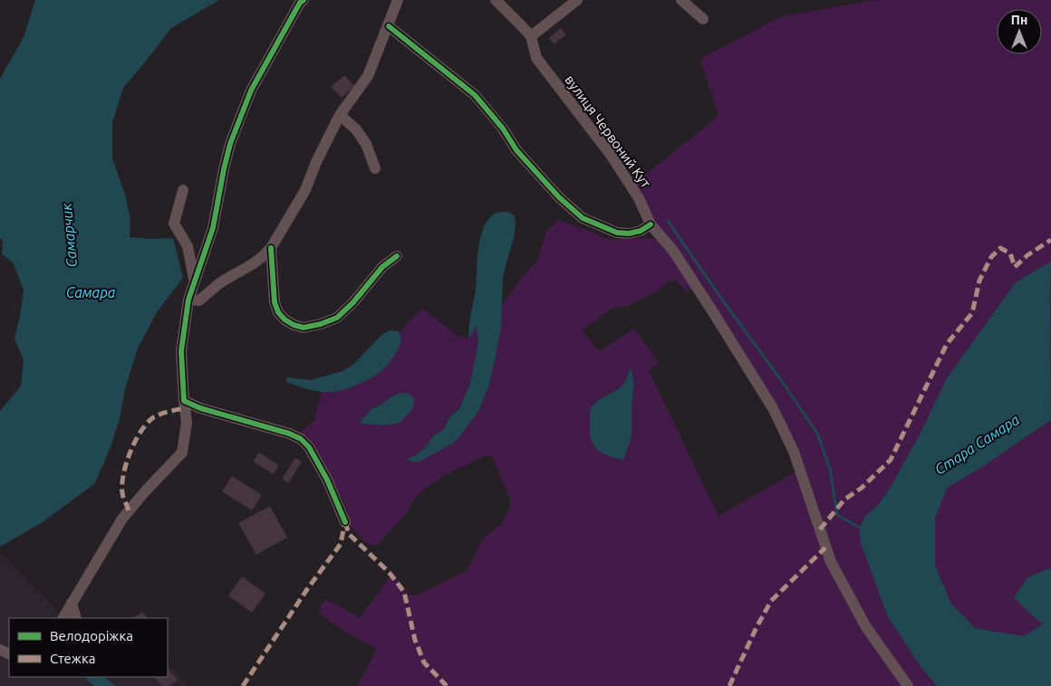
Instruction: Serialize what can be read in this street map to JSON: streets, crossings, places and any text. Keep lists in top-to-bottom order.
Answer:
{
  "streets": {
    "street": ["вулиця Червоний Кут"]
  },
  "water": ["Самарчик", "Самара", "Стара Самара"],
  "legend": ["Велодоріжка", "Стежка"],
  "north": "top"
}
